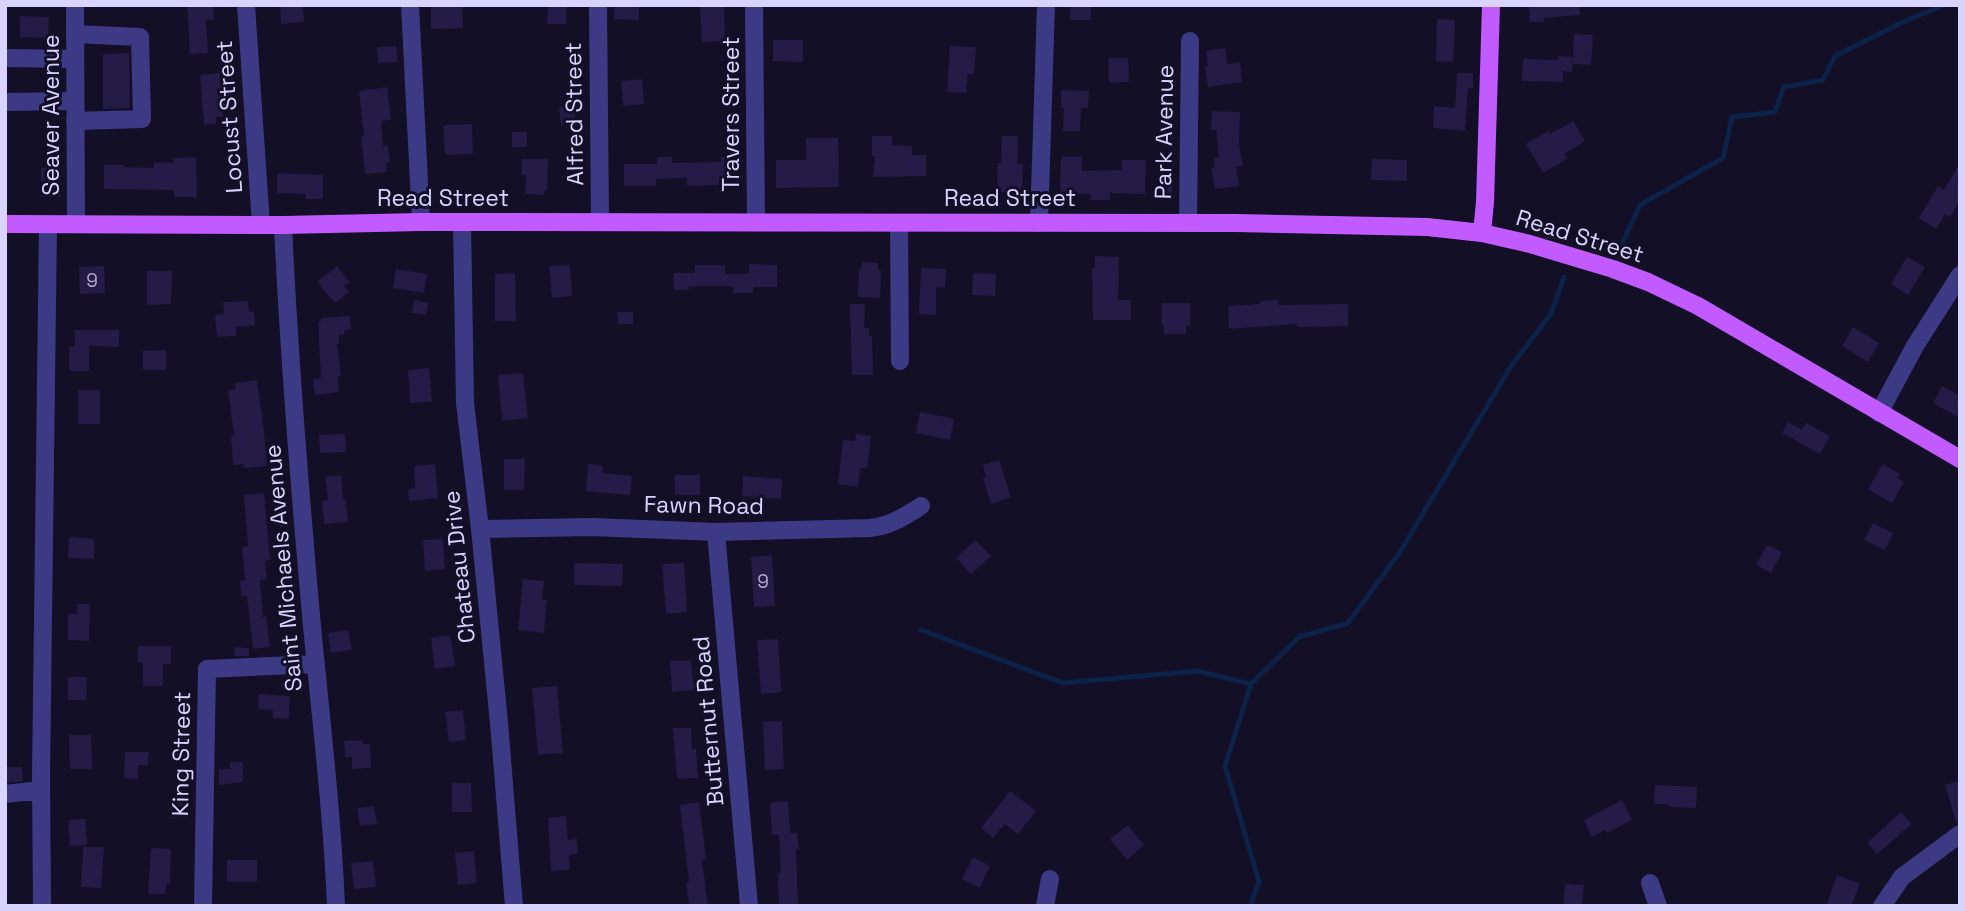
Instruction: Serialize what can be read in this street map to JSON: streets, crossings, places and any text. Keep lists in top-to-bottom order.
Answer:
{
  "streets": {
    "main road": ["Read Street"],
    "street": [
      "Alfred Street",
      "Travers Street",
      "Seaver Avenue",
      "Locust Street",
      "Park Avenue",
      "Fawn Road",
      "Chateau Drive",
      "Saint Michaels Avenue",
      "Butternut Road",
      "King Street"
    ]
  },
  "crossings": [
    ["Alfred Street", "Read Street"],
    ["Travers Street", "Read Street"],
    ["Seaver Avenue", "Read Street"],
    ["Locust Street", "Read Street"],
    ["Park Avenue", "Read Street"],
    ["Read Street", "Chateau Drive"],
    ["Read Street", "Saint Michaels Avenue"],
    ["Fawn Road", "Chateau Drive"],
    ["Fawn Road", "Butternut Road"],
    ["Saint Michaels Avenue", "King Street"]
  ],
  "house_numbers": ["9", "9"]
}
